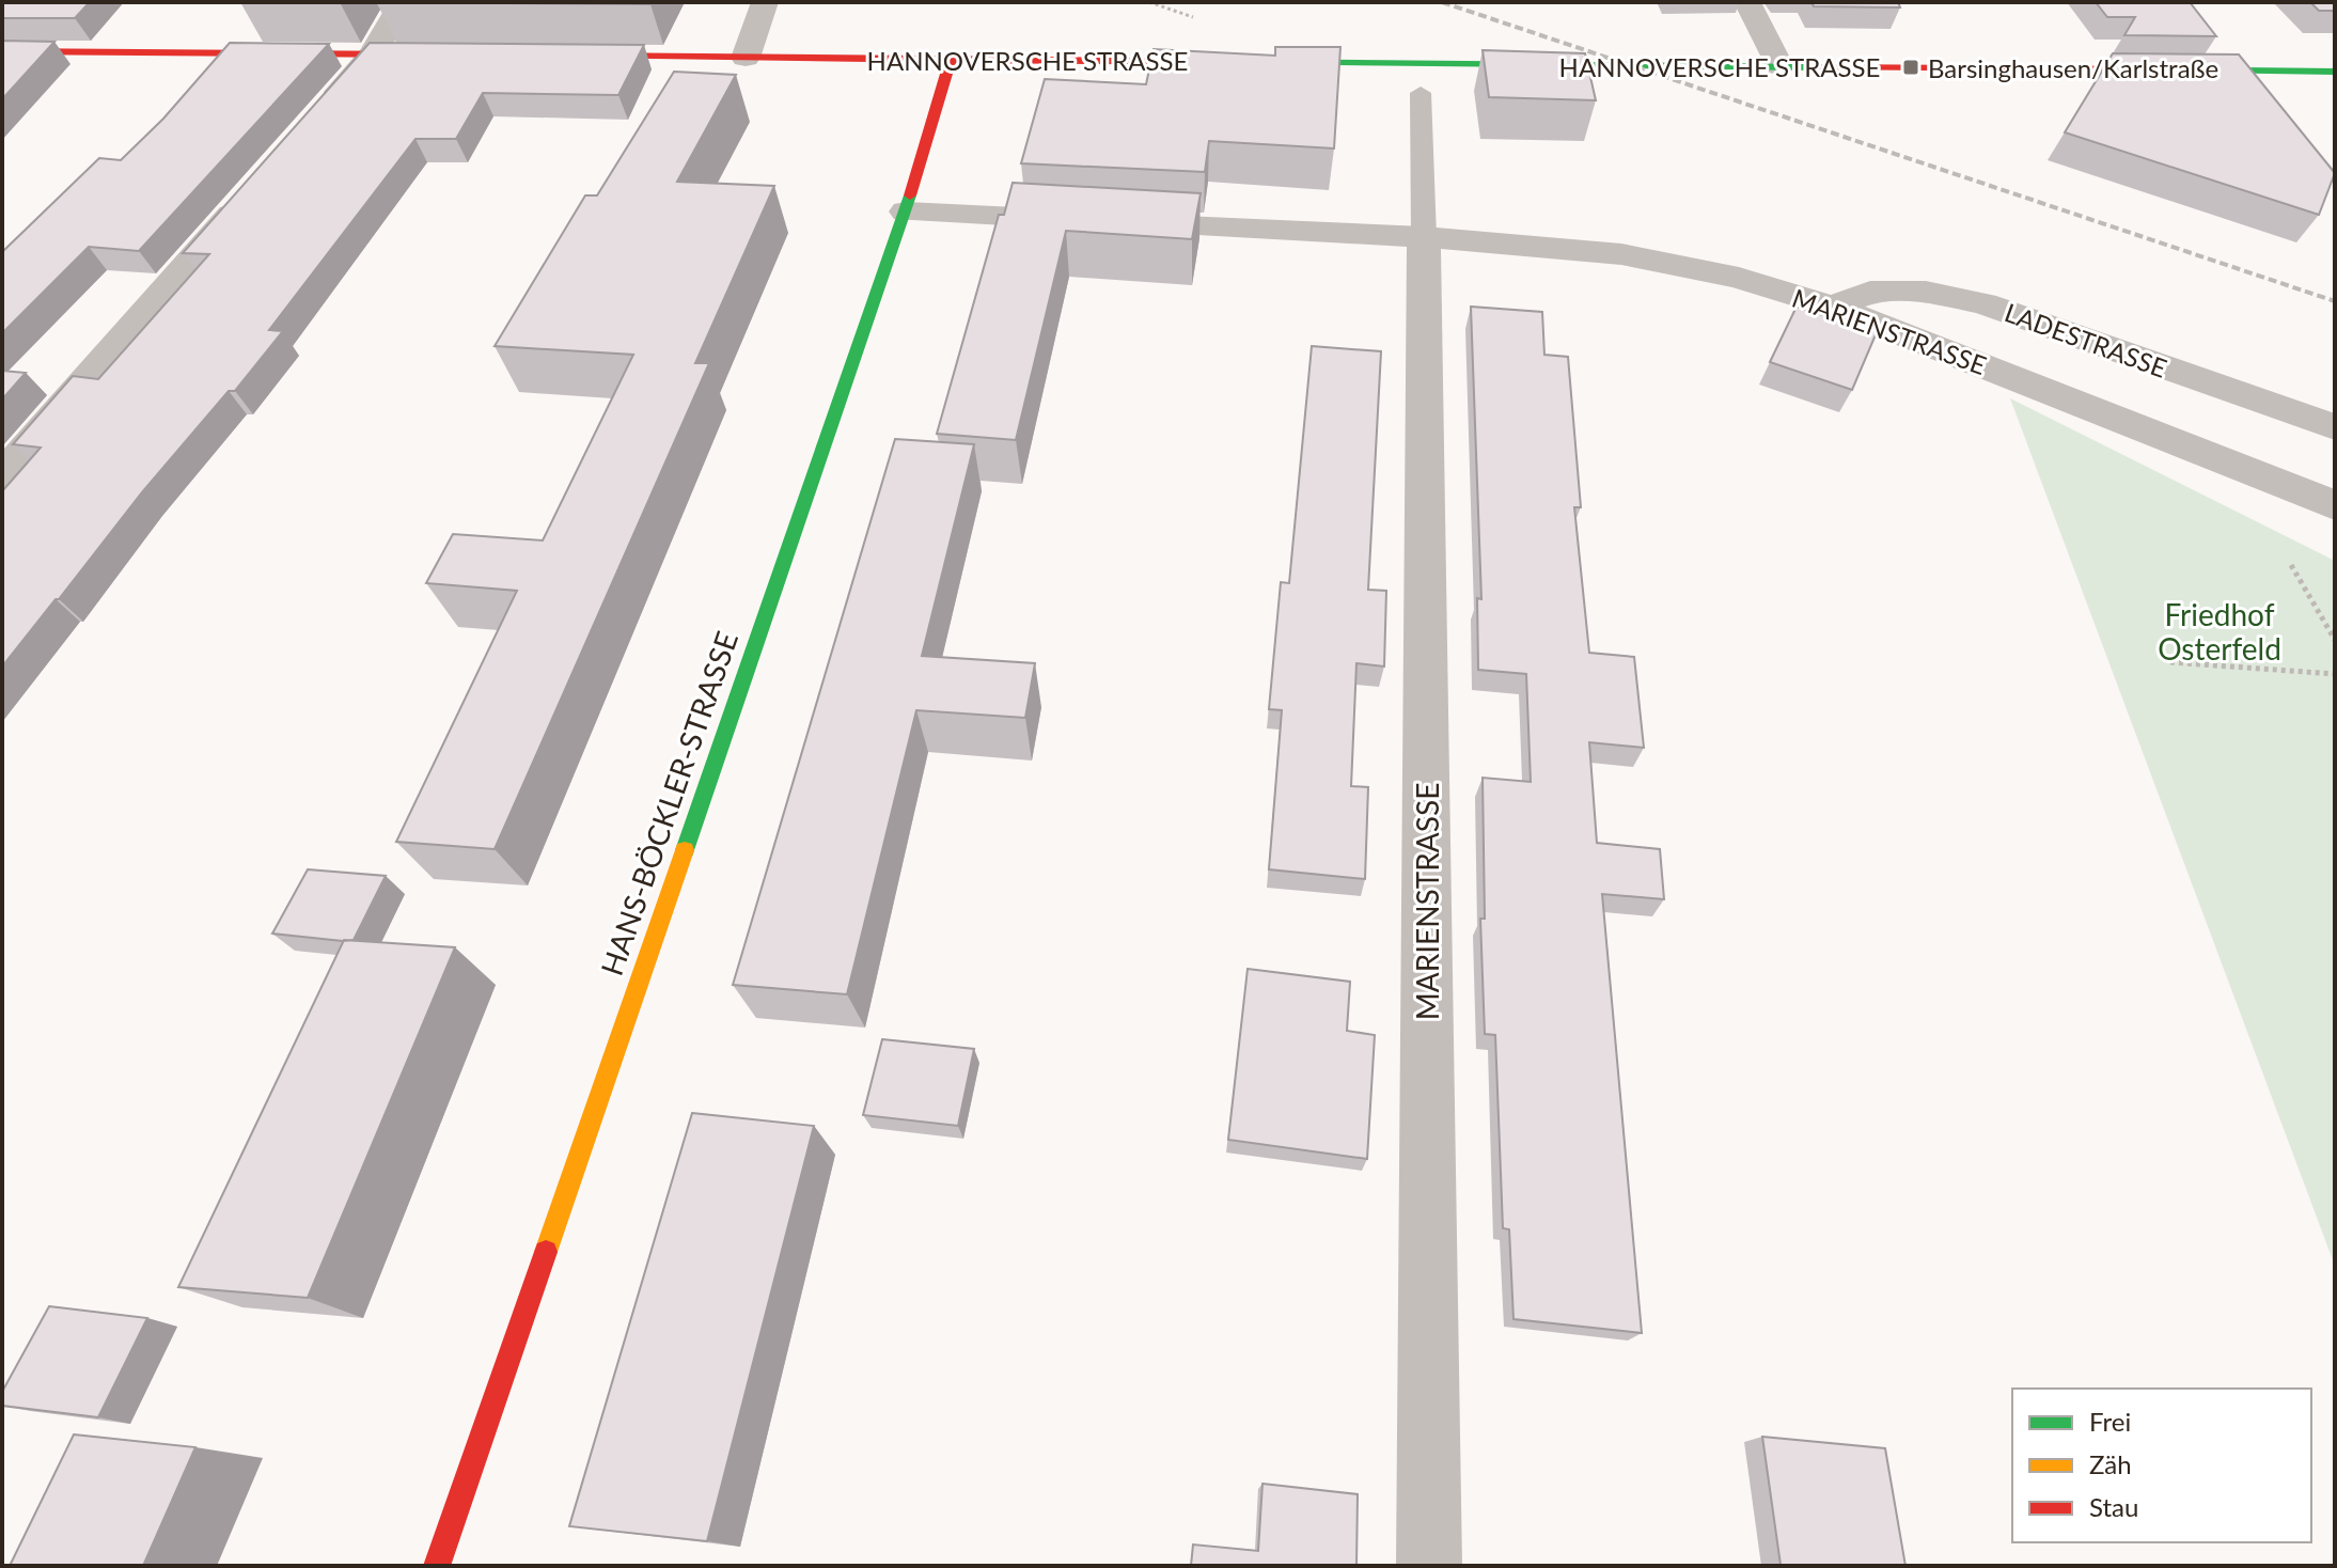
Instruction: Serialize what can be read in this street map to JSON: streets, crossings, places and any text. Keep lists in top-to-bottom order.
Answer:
{
  "streets": {
    "street": [
      "HANNOVERSCHE STRASSE",
      "MARIENSTRASSE",
      "LADESTRASSE",
      "HANS-BÖCKLER-STRASSE"
    ]
  },
  "crossings": [
    ["HANNOVERSCHE STRASSE", "HANS-BÖCKLER-STRASSE"],
    ["MARIENSTRASSE", "LADESTRASSE"],
    ["MARIENSTRASSE", "HANS-BÖCKLER-STRASSE"]
  ],
  "parks": ["Friedhof Osterfeld"],
  "places": {
    "transit": ["Barsinghausen/Karlstraße"]
  },
  "legend": ["Frei", "Zäh", "Stau"]
}
